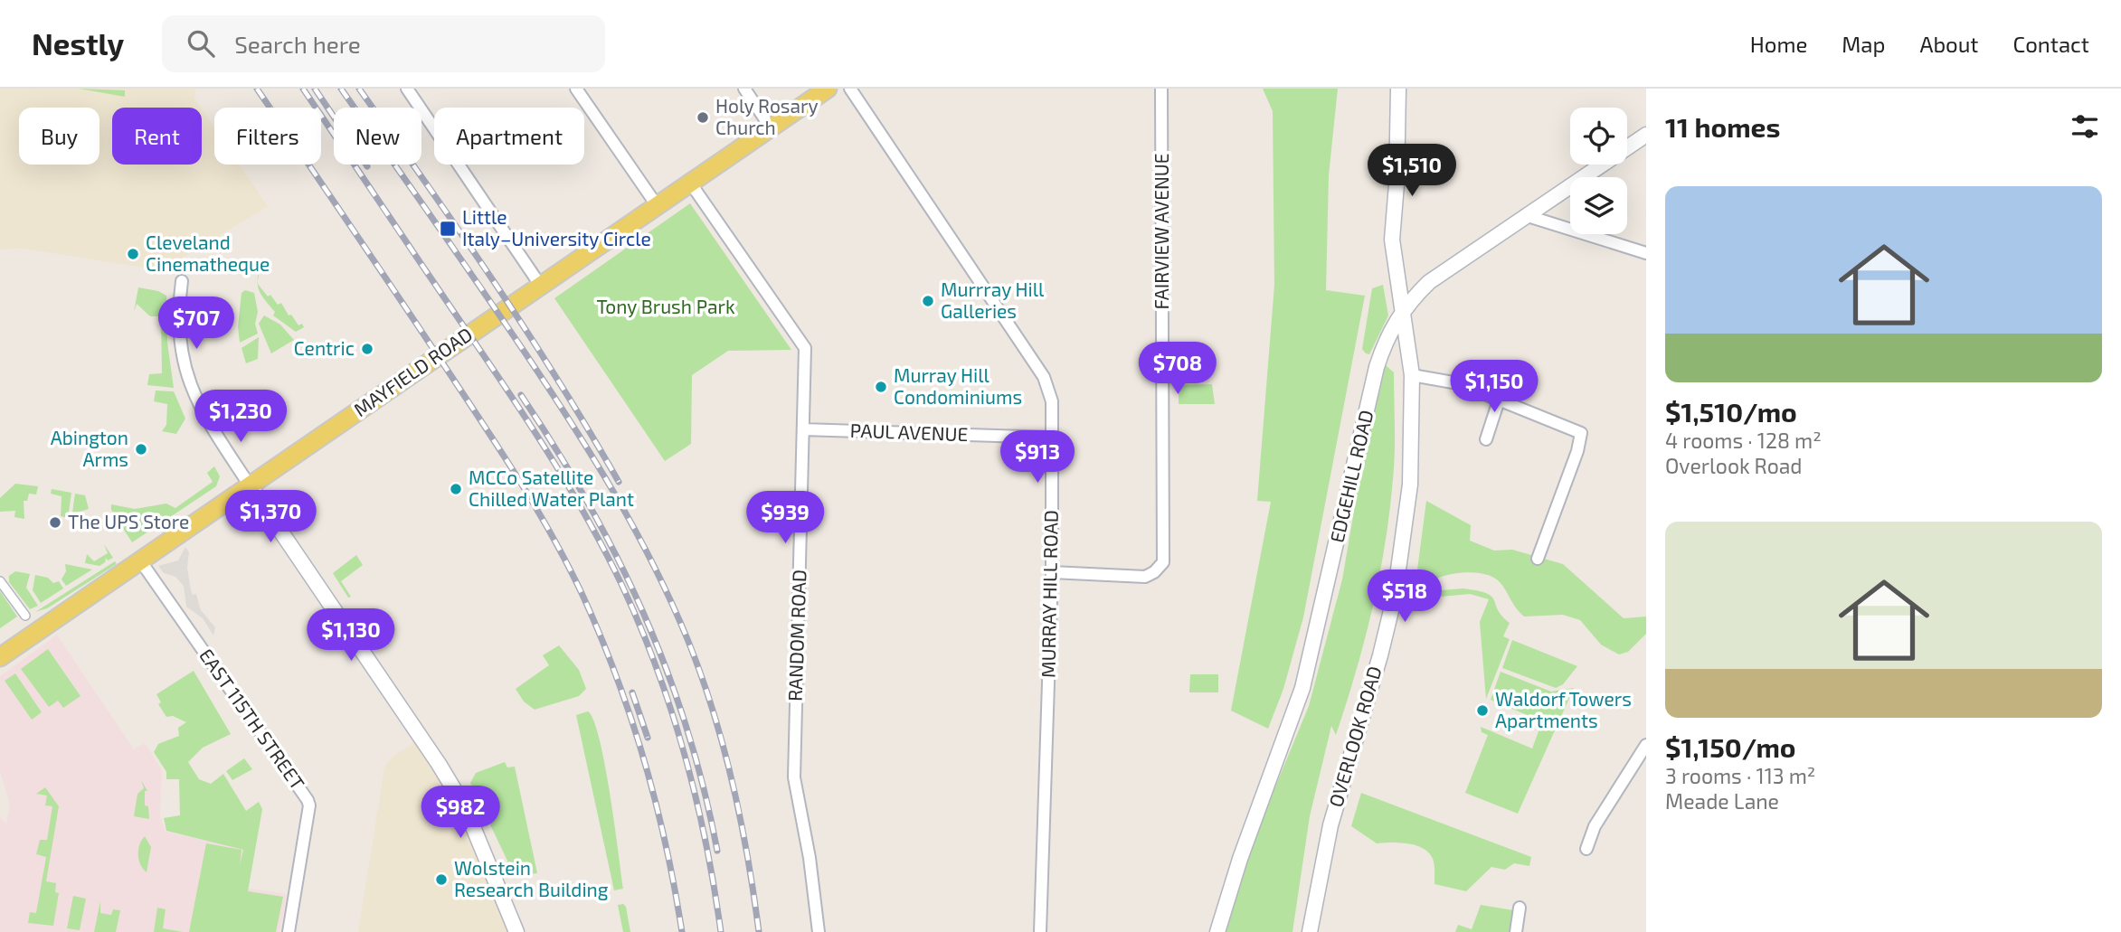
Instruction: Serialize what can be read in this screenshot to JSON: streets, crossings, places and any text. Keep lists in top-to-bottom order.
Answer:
{
  "streets": {
    "main road": ["MAYFIELD ROAD"],
    "street": [
      "FAIRVIEW AVENUE",
      "PAUL AVENUE",
      "EDGEHILL ROAD",
      "MURRAY HILL ROAD",
      "RANDOM ROAD",
      "EAST 115TH STREET",
      "OVERLOOK ROAD"
    ]
  },
  "crossings": [
    ["FAIRVIEW AVENUE", "MURRAY HILL ROAD"],
    ["MAYFIELD ROAD", "RANDOM ROAD"],
    ["MAYFIELD ROAD", "EAST 115TH STREET"],
    ["PAUL AVENUE", "MURRAY HILL ROAD"],
    ["PAUL AVENUE", "RANDOM ROAD"],
    ["EDGEHILL ROAD", "OVERLOOK ROAD"]
  ],
  "parks": ["Tony Brush Park"],
  "places": {
    "other": [
      "Holy Rosary Church",
      "Cleveland Cinematheque",
      "Murrray Hill Galleries",
      "Centric",
      "Murray Hill Condominiums",
      "Abington Arms",
      "MCCo Satellite Chilled Water Plant",
      "The UPS Store",
      "Waldorf Towers Apartments",
      "Wolstein Research Building"
    ],
    "transit": ["Little Italy–University Circle"]
  },
  "page": {
    "header": "Nestly",
    "search": "Search here",
    "nav": [
      "Home",
      "Map",
      "About",
      "Contact"
    ],
    "heading": "11 homes",
    "chip": [
      "Buy",
      "Rent",
      "Filters",
      "New",
      "Apartment"
    ],
    "price": [
      "$1,510",
      "$707",
      "$708",
      "$1,150",
      "$1,230",
      "$913",
      "$1,370",
      "$939",
      "$518",
      "$1,130",
      "$982"
    ],
    "list": [
      {
        "name": "$1,510/mo",
        "note": "4 rooms · 128 m² · Overlook Road"
      },
      {
        "name": "$1,150/mo",
        "note": "3 rooms · 113 m² · Meade Lane"
      }
    ]
  }
}
